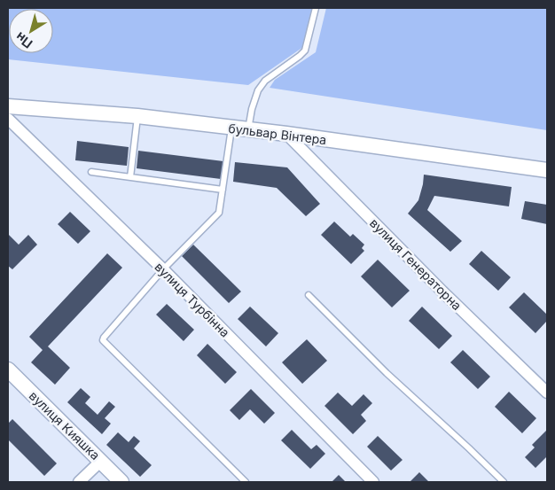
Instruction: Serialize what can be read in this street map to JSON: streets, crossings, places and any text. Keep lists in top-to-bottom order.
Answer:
{
  "streets": {
    "street": [
      "бульвар Вінтера",
      "вулиця Генераторна",
      "вулиця Турбінна",
      "вулиця Кияшка"
    ]
  },
  "crossings": [
    ["бульвар Вінтера", "вулиця Генераторна"]
  ],
  "north": "bottom left"
}
